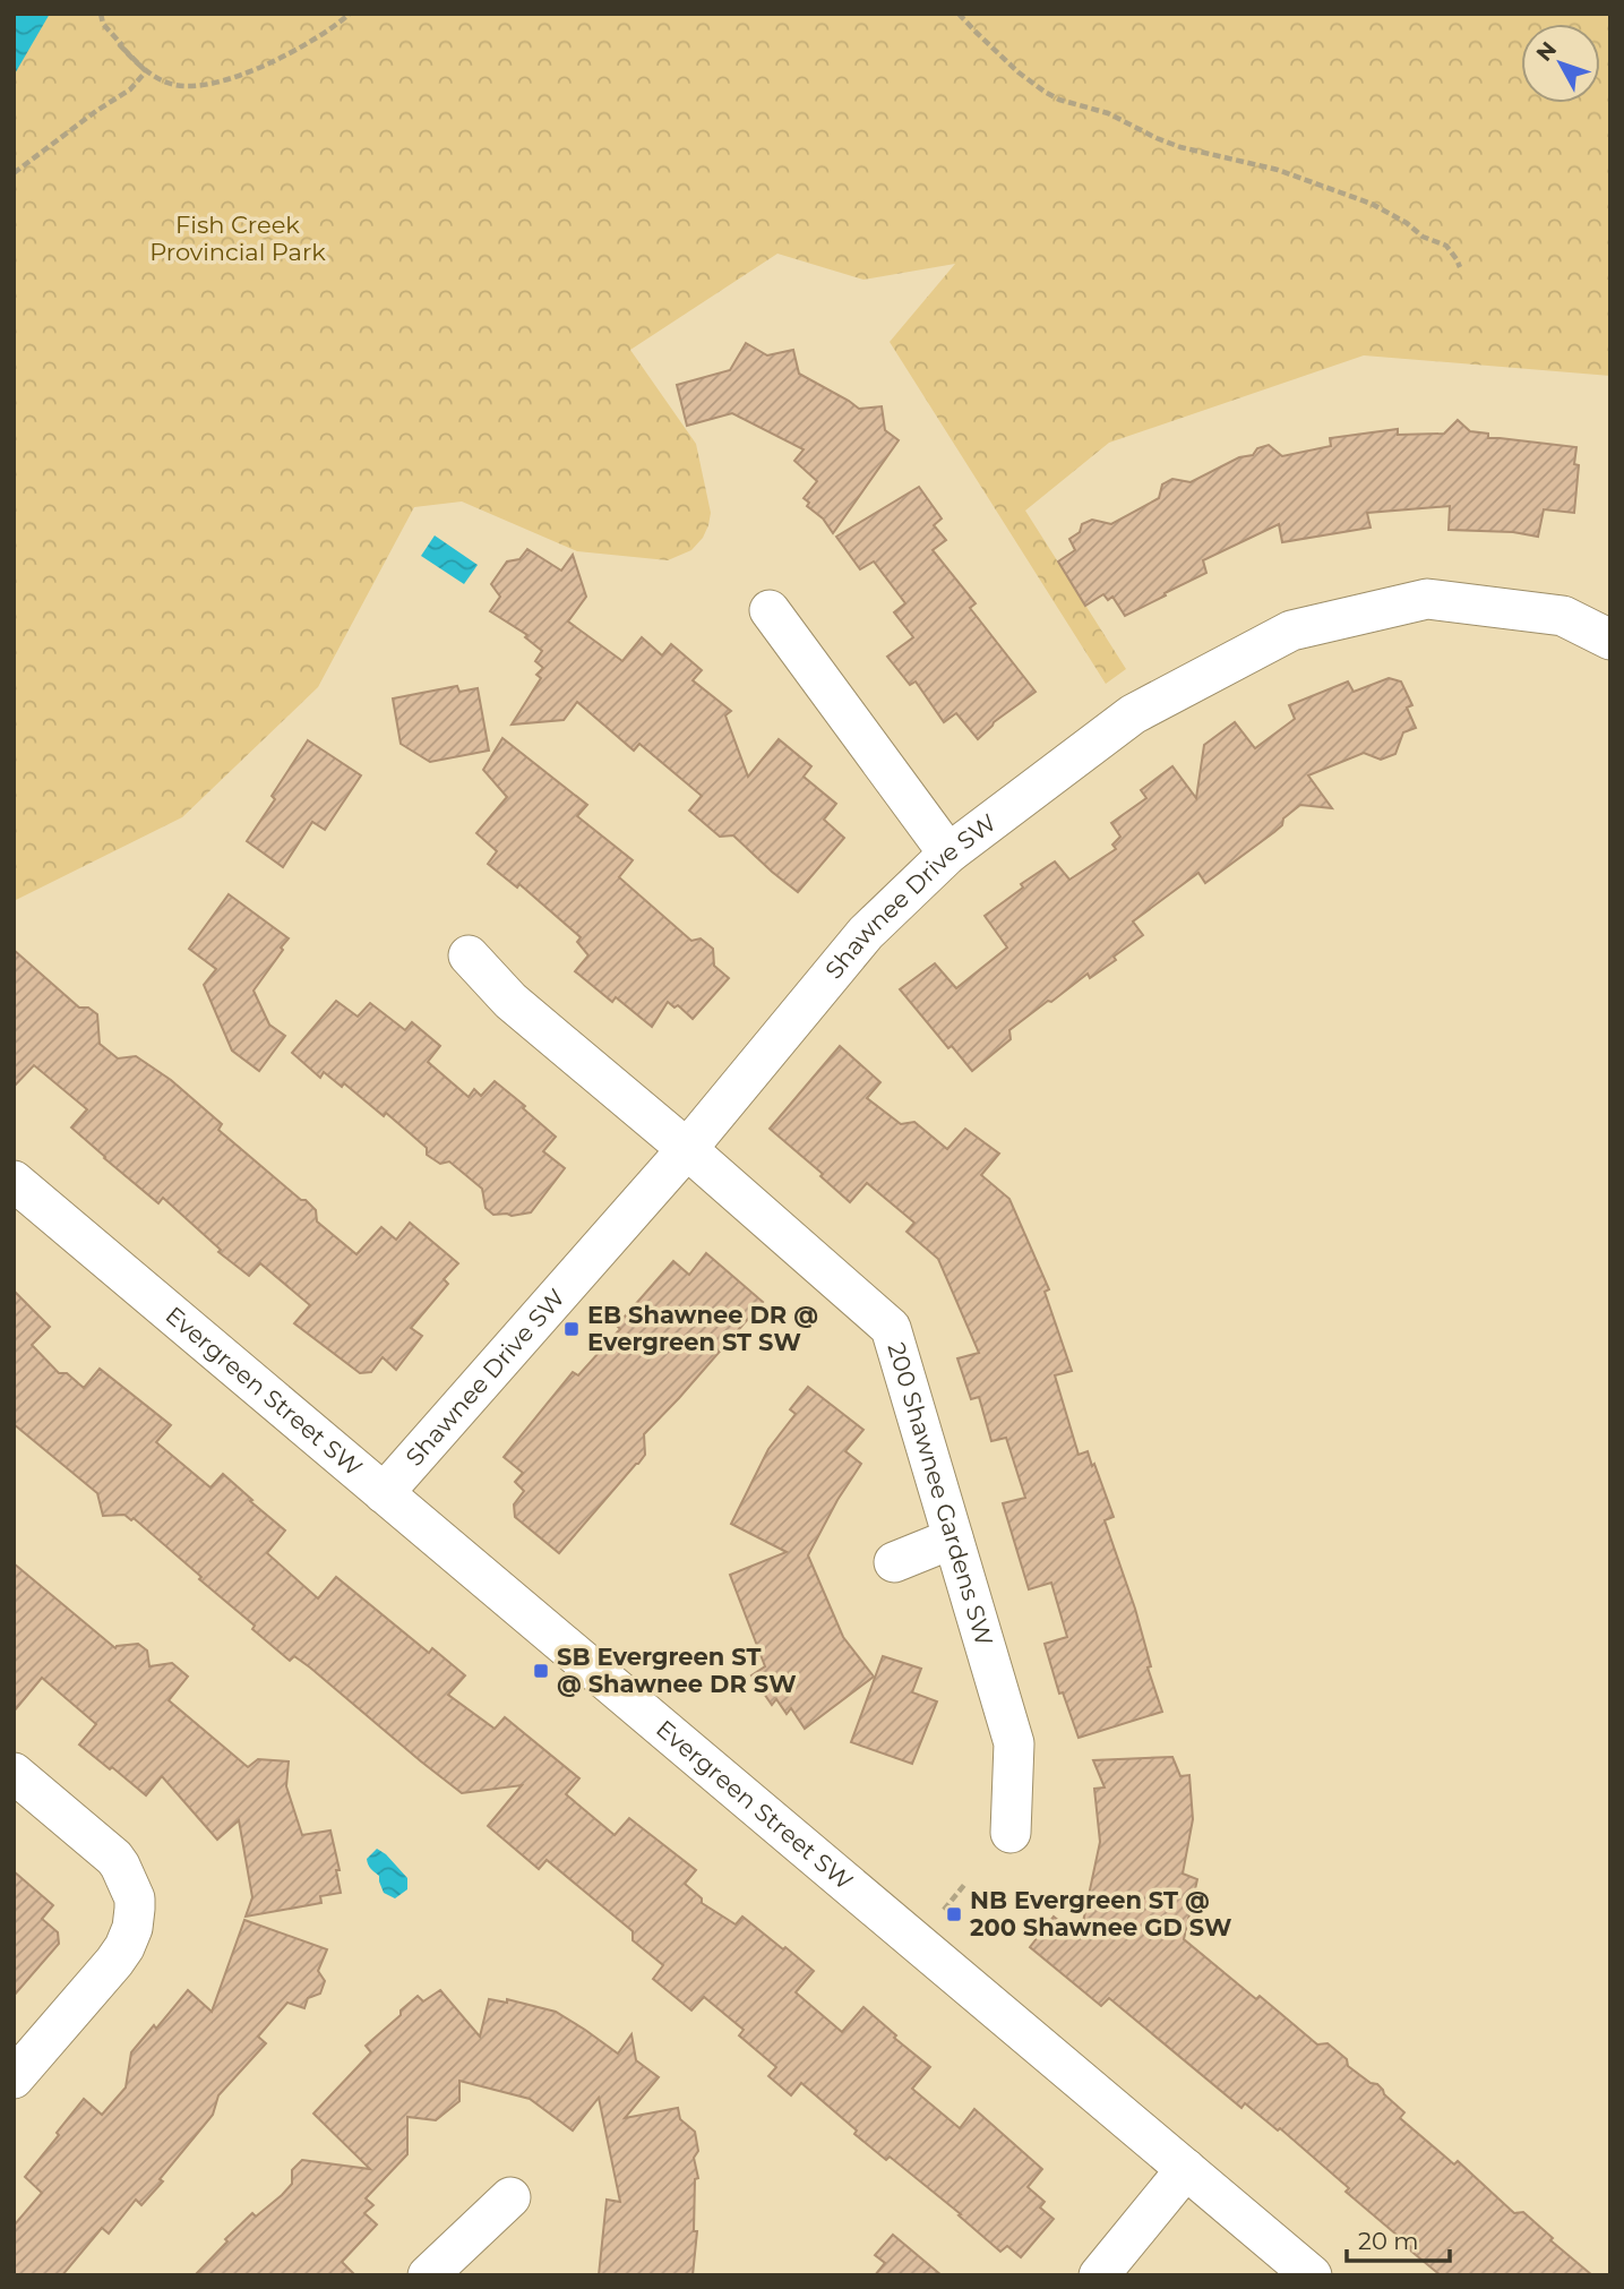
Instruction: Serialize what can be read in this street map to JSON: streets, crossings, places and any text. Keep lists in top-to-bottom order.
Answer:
{
  "streets": {
    "street": ["Shawnee Drive SW", "Evergreen Street SW", "200 Shawnee Gardens SW"]
  },
  "crossings": [
    ["Shawnee Drive SW", "Evergreen Street SW"],
    ["Shawnee Drive SW", "200 Shawnee Gardens SW"]
  ],
  "parks": ["Fish Creek Provincial Park"],
  "places": {
    "transit": ["EB Shawnee DR @ Evergreen ST SW", "SB Evergreen ST @ Shawnee DR SW", "NB Evergreen ST @ 200 Shawnee GD SW"]
  },
  "scale_bar": "20 m",
  "north": "top left"
}
